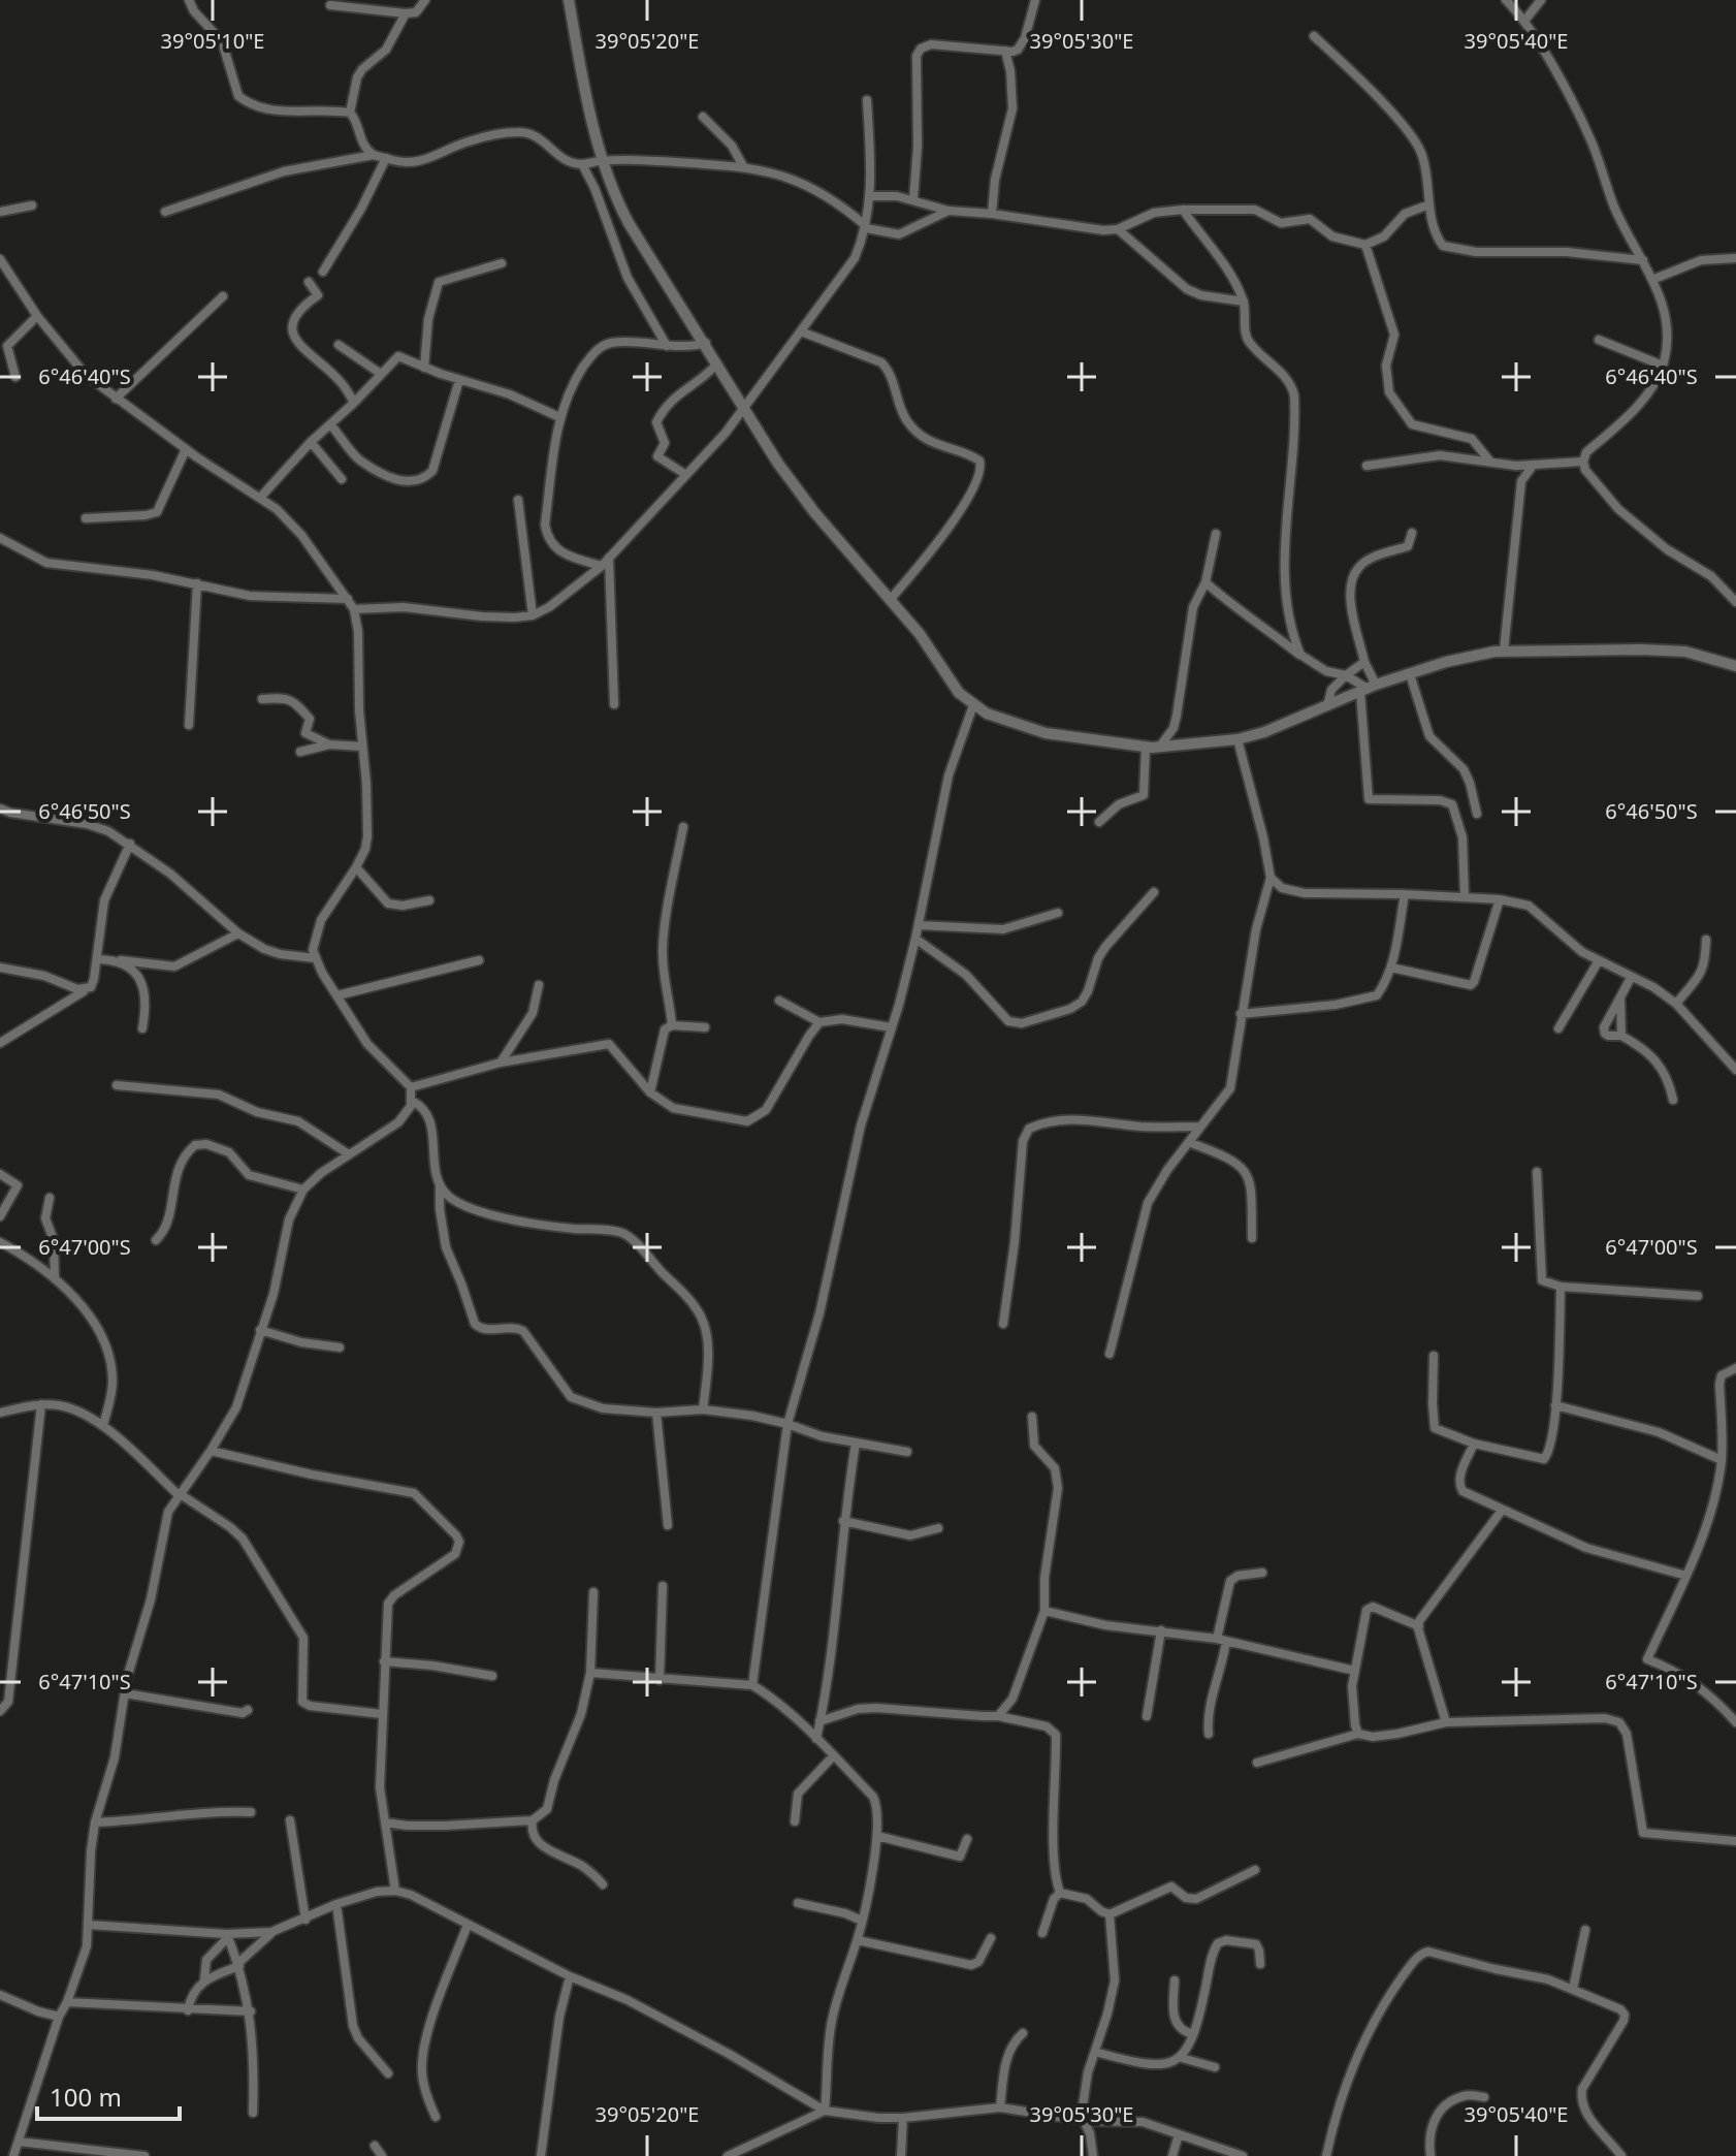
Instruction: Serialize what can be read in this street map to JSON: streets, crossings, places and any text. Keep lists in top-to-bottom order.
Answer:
{
  "scale_bar": "100 m",
  "coordinates": [
    "39°05'10\"E",
    "39°05'20\"E",
    "39°05'30\"E",
    "39°05'40\"E",
    "6°46'40\"S",
    "6°46'50\"S",
    "6°47'00\"S",
    "6°47'10\"S"
  ]
}
